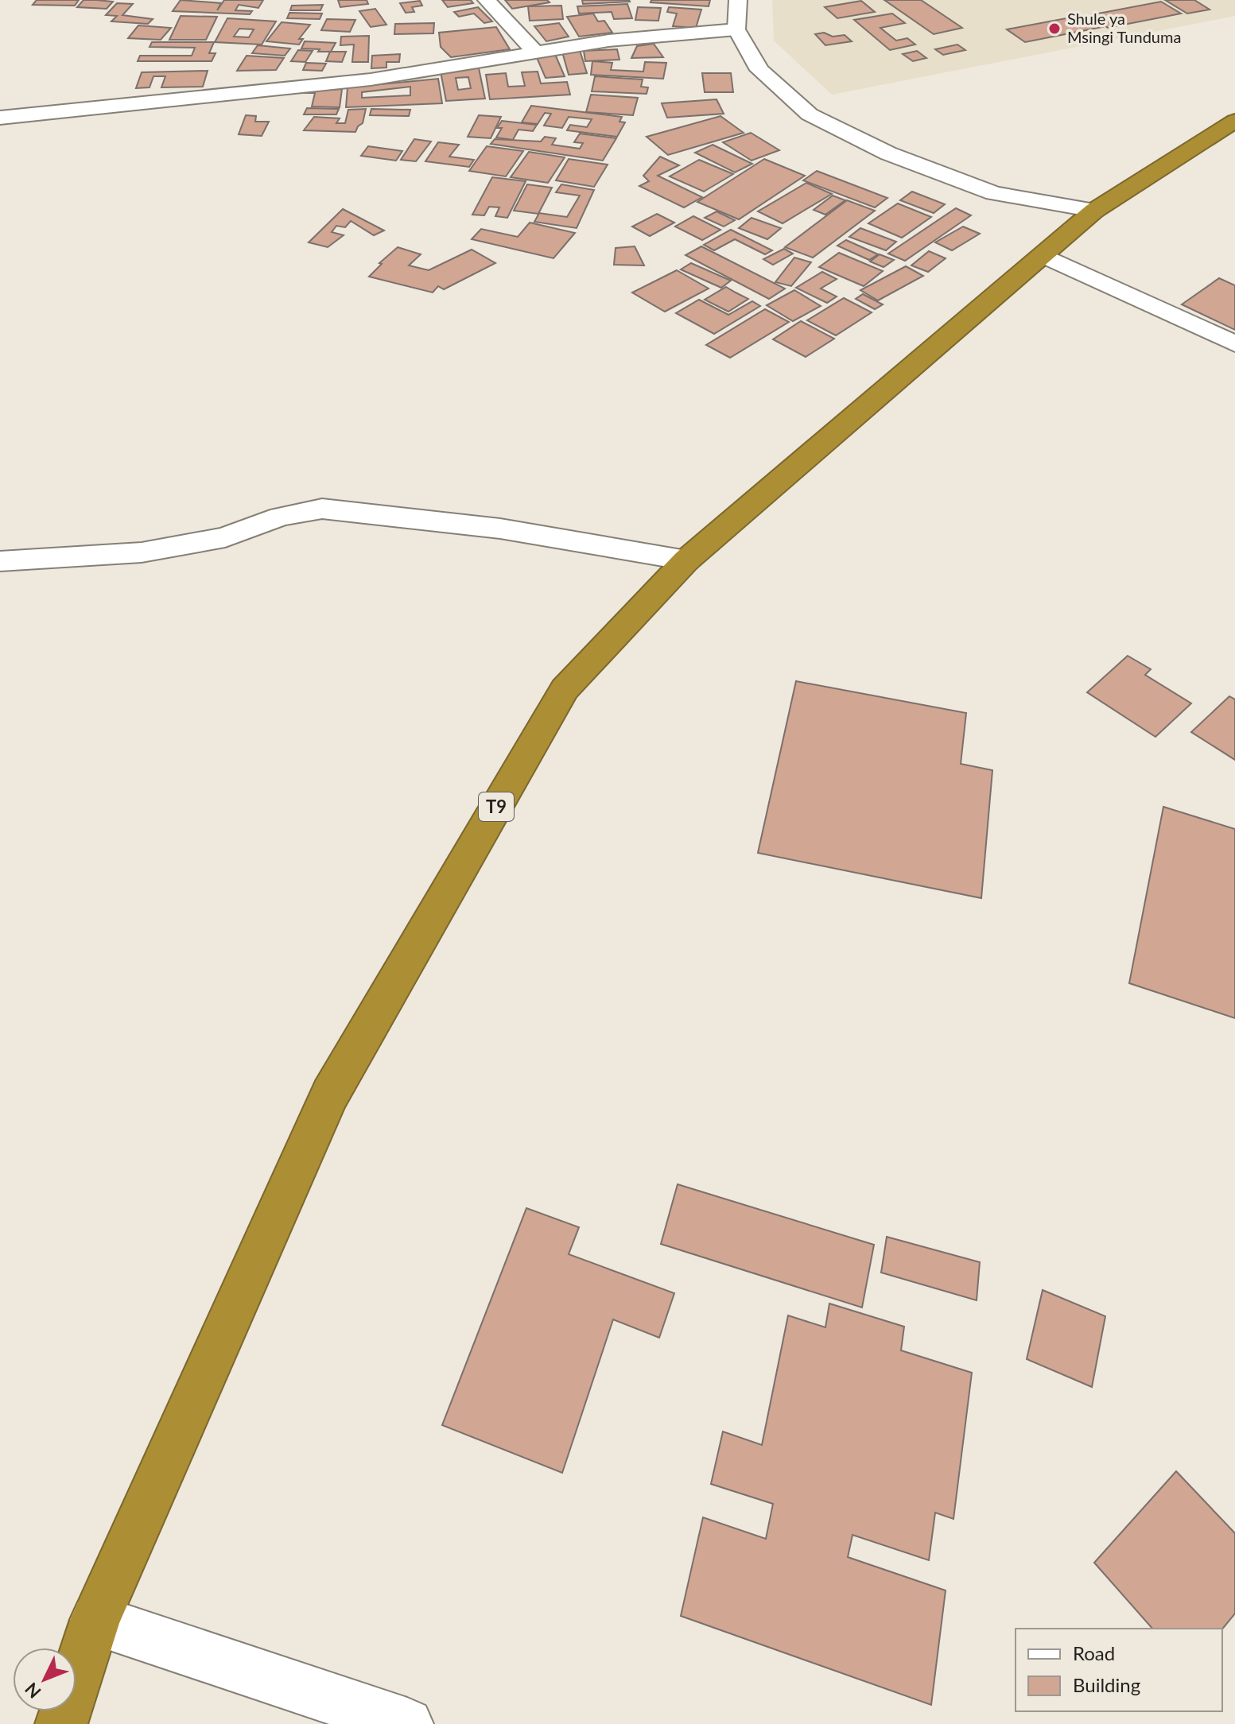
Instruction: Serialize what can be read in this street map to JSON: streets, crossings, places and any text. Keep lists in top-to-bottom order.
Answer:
{
  "streets": {
    "highway": ["T9"]
  },
  "places": ["Shule ya Msingi Tunduma"],
  "legend": ["Road", "Building"],
  "north": "bottom left"
}
